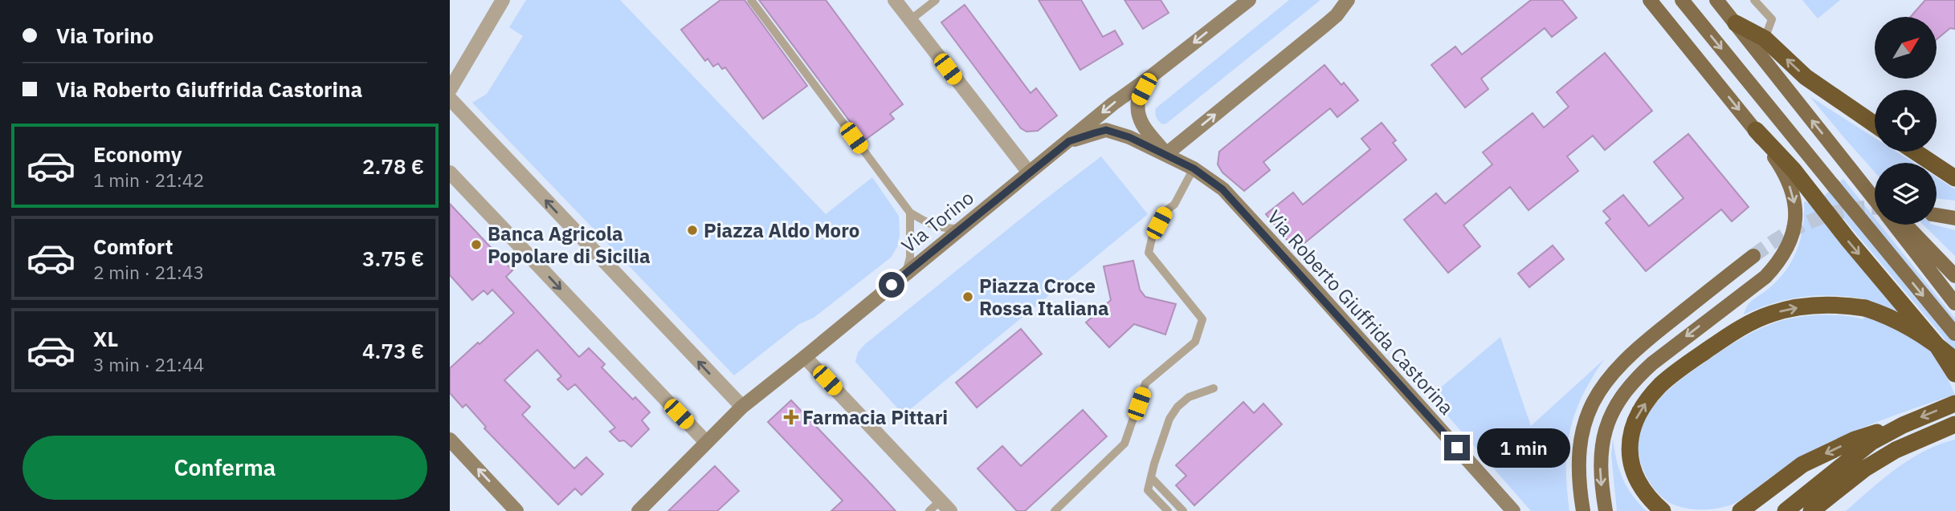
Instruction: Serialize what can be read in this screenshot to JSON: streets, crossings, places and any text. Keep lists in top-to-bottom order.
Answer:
{
  "streets": {
    "main road": ["Via Torino", "Via Roberto Giuffrida Castorina"]
  },
  "crossings": [
    ["Via Torino", "Via Roberto Giuffrida Castorina"]
  ],
  "places": {
    "other": ["Piazza Aldo Moro", "Banca Agricola Popolare di Sicilia", "Piazza Croce Rossa Italiana"],
    "health": ["Farmacia Pittari"]
  },
  "north": "top right",
  "page": {
    "banner": ["Via Torino", "Via Roberto Giuffrida Castorina"],
    "list": [
      {
        "name": "Economy",
        "note": "1 min · 21:42",
        "value": "2.78 €"
      },
      {
        "name": "Comfort",
        "note": "2 min · 21:43",
        "value": "3.75 €"
      },
      {
        "name": "XL",
        "note": "3 min · 21:44",
        "value": "4.73 €"
      }
    ],
    "buttons": "Conferma",
    "bubble": "1 min"
  }
}
